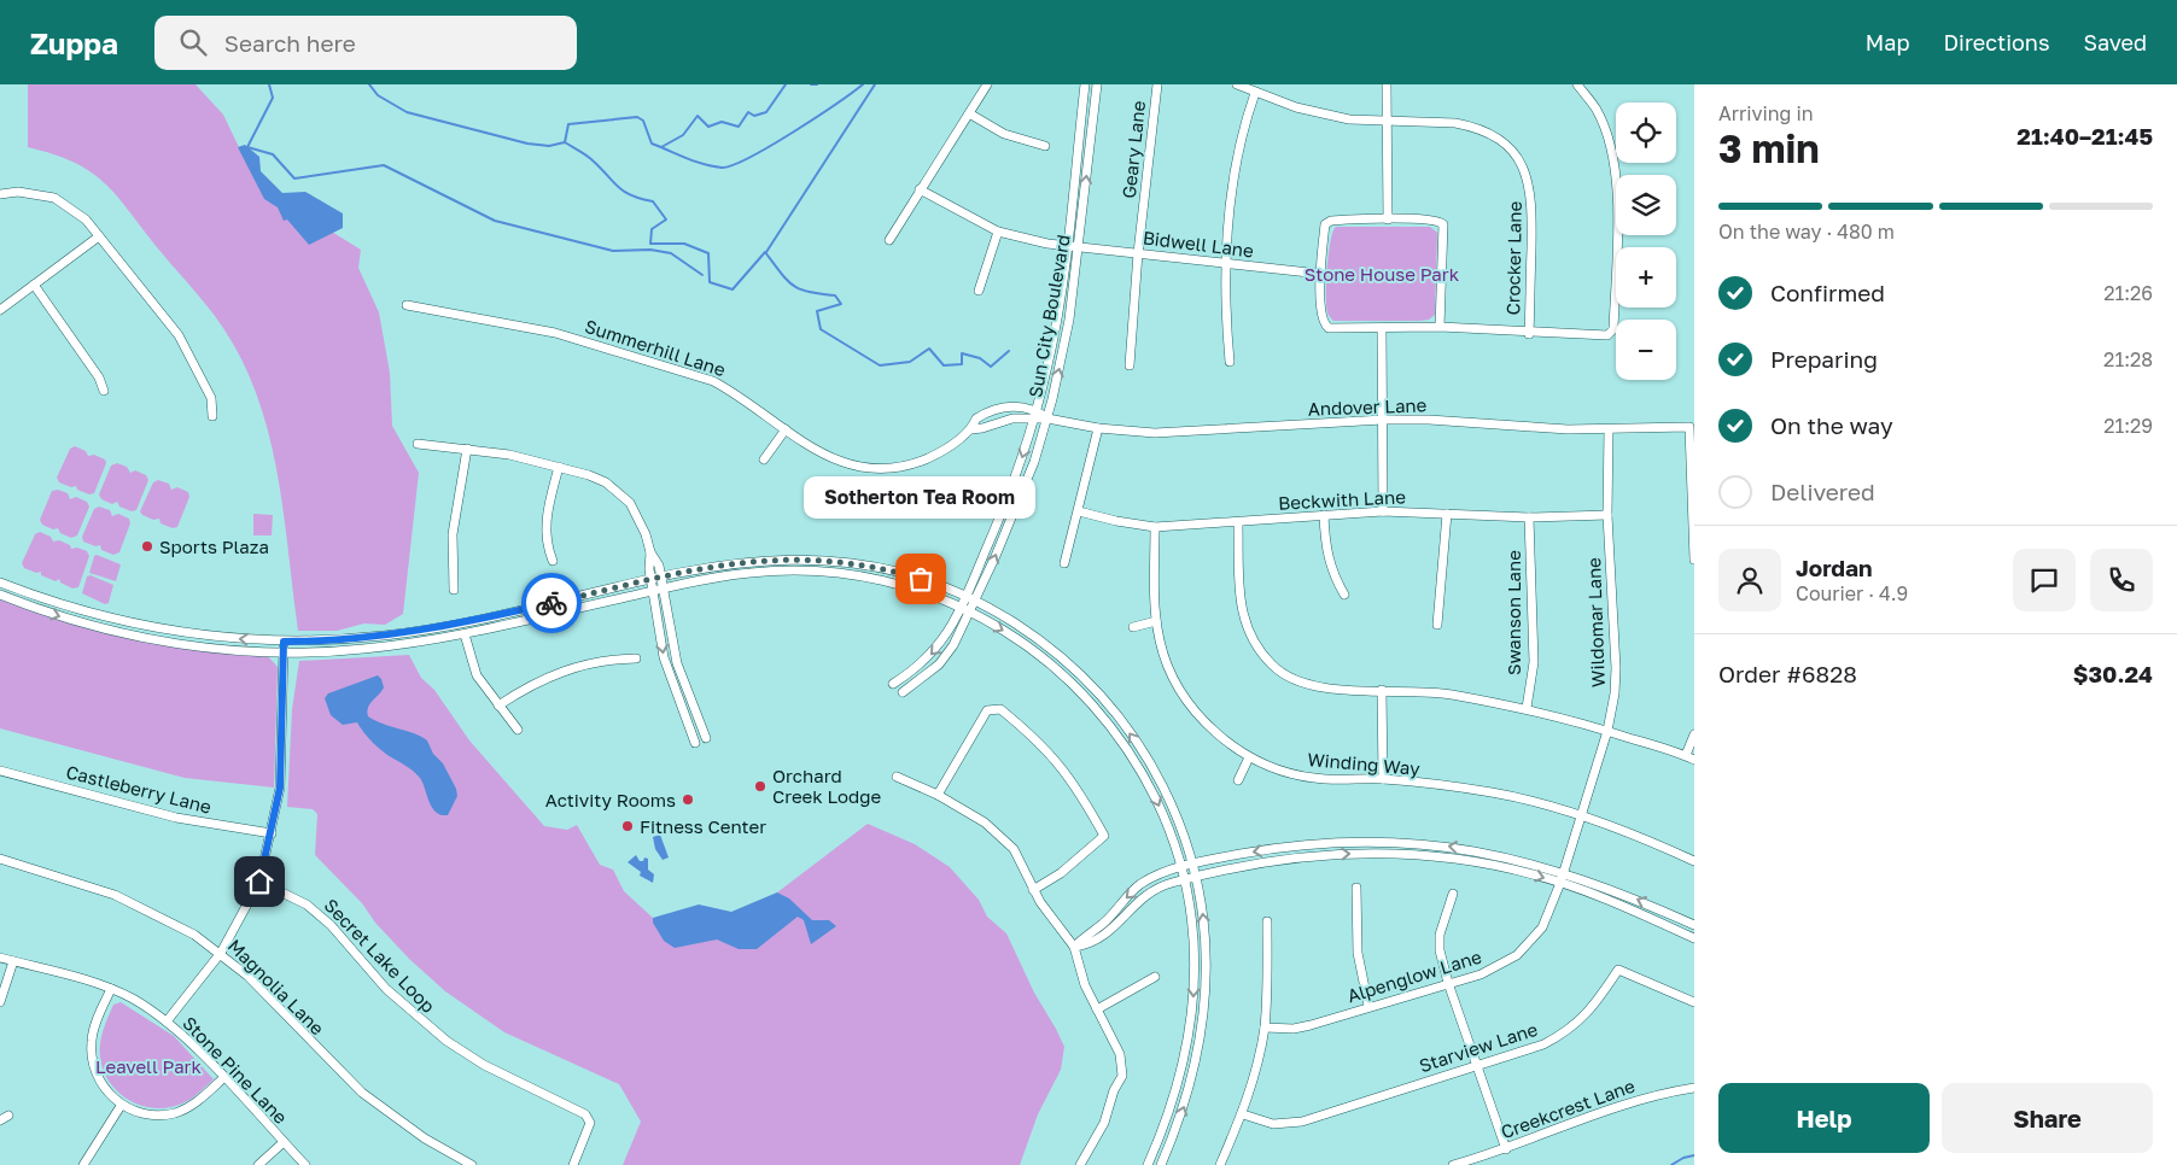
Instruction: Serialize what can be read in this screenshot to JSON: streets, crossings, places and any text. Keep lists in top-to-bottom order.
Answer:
{
  "streets": {
    "street": [
      "Geary Lane",
      "Bidwell Lane",
      "Crocker Lane",
      "Sun City Boulevard",
      "Summerhill Lane",
      "Andover Lane",
      "Beckwith Lane",
      "Swanson Lane",
      "Wildomar Lane",
      "Winding Way",
      "Castleberry Lane",
      "Secret Lake Loop",
      "Alpenglow Lane",
      "Magnolia Lane",
      "Starview Lane",
      "Stone Pine Lane",
      "Creekcrest Lane"
    ]
  },
  "crossings": [
    ["Geary Lane", "Bidwell Lane"],
    ["Bidwell Lane", "Sun City Boulevard"],
    ["Sun City Boulevard", "Summerhill Lane"],
    ["Sun City Boulevard", "Andover Lane"],
    ["Summerhill Lane", "Andover Lane"],
    ["Andover Lane", "Wildomar Lane"],
    ["Beckwith Lane", "Swanson Lane"],
    ["Beckwith Lane", "Wildomar Lane"],
    ["Beckwith Lane", "Winding Way"],
    ["Wildomar Lane", "Winding Way"],
    ["Wildomar Lane", "Alpenglow Lane"]
  ],
  "parks": ["Stone House Park", "Leavell Park"],
  "places": [
    "Sports Plaza",
    "Sotherton Tea Room",
    "Orchard Creek Lodge",
    "Activity Rooms",
    "Fitness Center"
  ],
  "page": {
    "header": "Zuppa",
    "search": "Search here",
    "nav": ["Map", "Directions", "Saved"],
    "heading": ["3 min", "Arriving in", "21:40–21:45"],
    "panel": [
      "Jordan",
      "Courier · 4.9",
      "Order #6828",
      "$30.24"
    ],
    "map_buttons": ["+", "−"],
    "bar": "On the way · 480 m",
    "list": [
      ["Confirmed", "21:26"],
      ["Preparing", "21:28"],
      ["On the way", "21:29"],
      "Delivered"
    ],
    "bubble": "Sotherton Tea Room",
    "buttons": ["Help", "Share"]
  }
}
